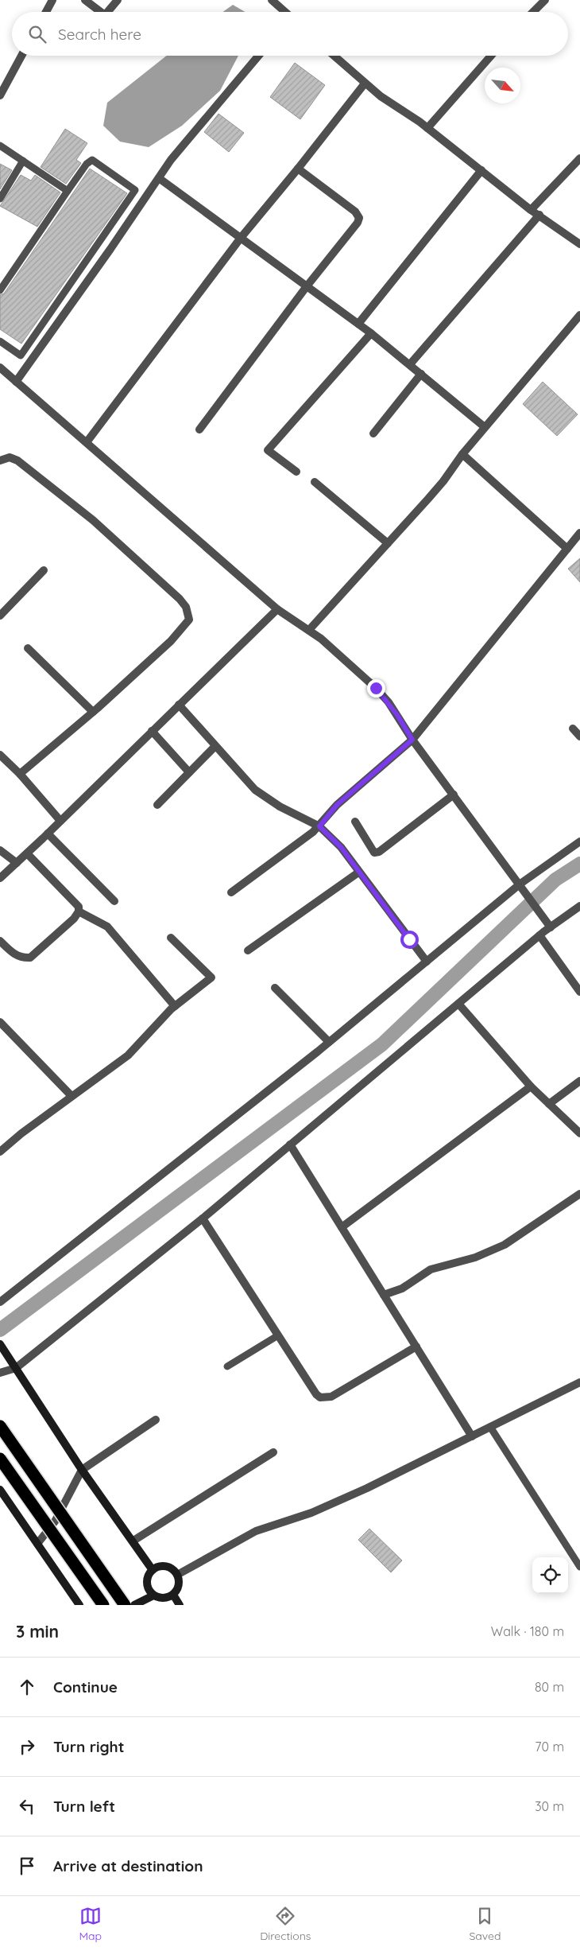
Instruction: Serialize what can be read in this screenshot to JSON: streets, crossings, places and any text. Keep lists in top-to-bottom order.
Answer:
{
  "north": "bottom right",
  "page": {
    "search": "Search here",
    "heading": ["3 min", "Walk · 180 m"],
    "list": [
      ["Continue", "80 m"],
      ["Turn right", "70 m"],
      ["Turn left", "30 m"],
      "Arrive at destination"
    ],
    "nav": ["Map", "Directions", "Saved"]
  }
}
